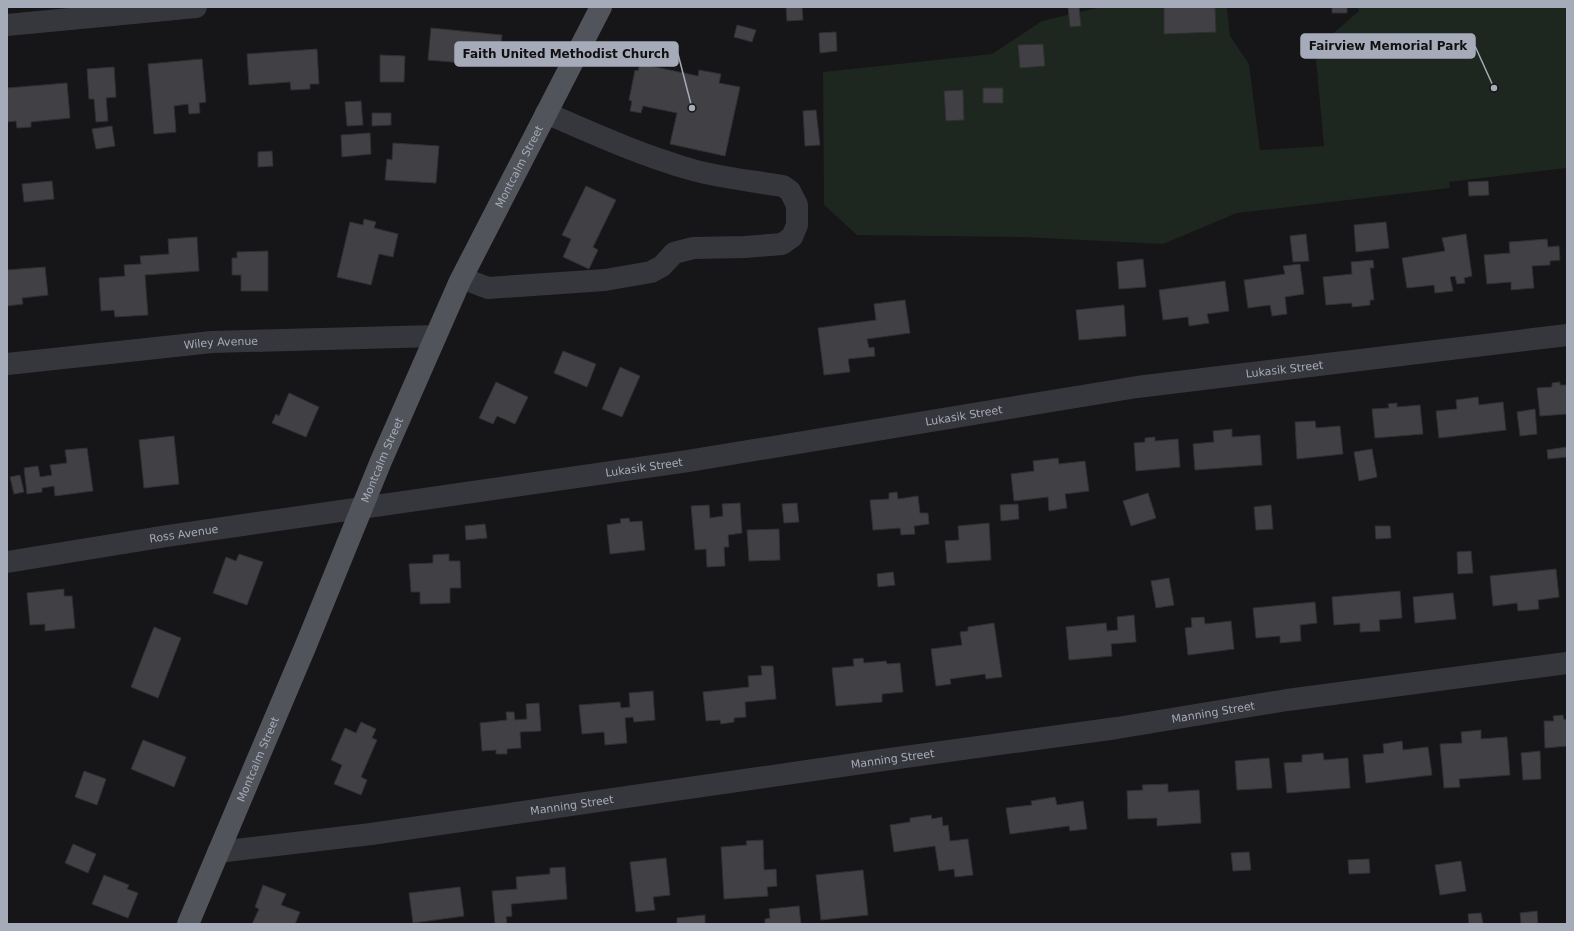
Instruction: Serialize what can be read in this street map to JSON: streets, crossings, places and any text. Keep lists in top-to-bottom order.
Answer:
{
  "streets": {
    "main road": ["Montcalm Street"],
    "street": [
      "Wiley Avenue",
      "Lukasik Street",
      "Ross Avenue",
      "Manning Street"
    ]
  },
  "crossings": [
    ["Montcalm Street", "Wiley Avenue"],
    ["Montcalm Street", "Lukasik Street"],
    ["Montcalm Street", "Ross Avenue"],
    ["Montcalm Street", "Manning Street"],
    ["Lukasik Street", "Ross Avenue"]
  ],
  "places": ["Fairview Memorial Park", "Faith United Methodist Church"]
}
